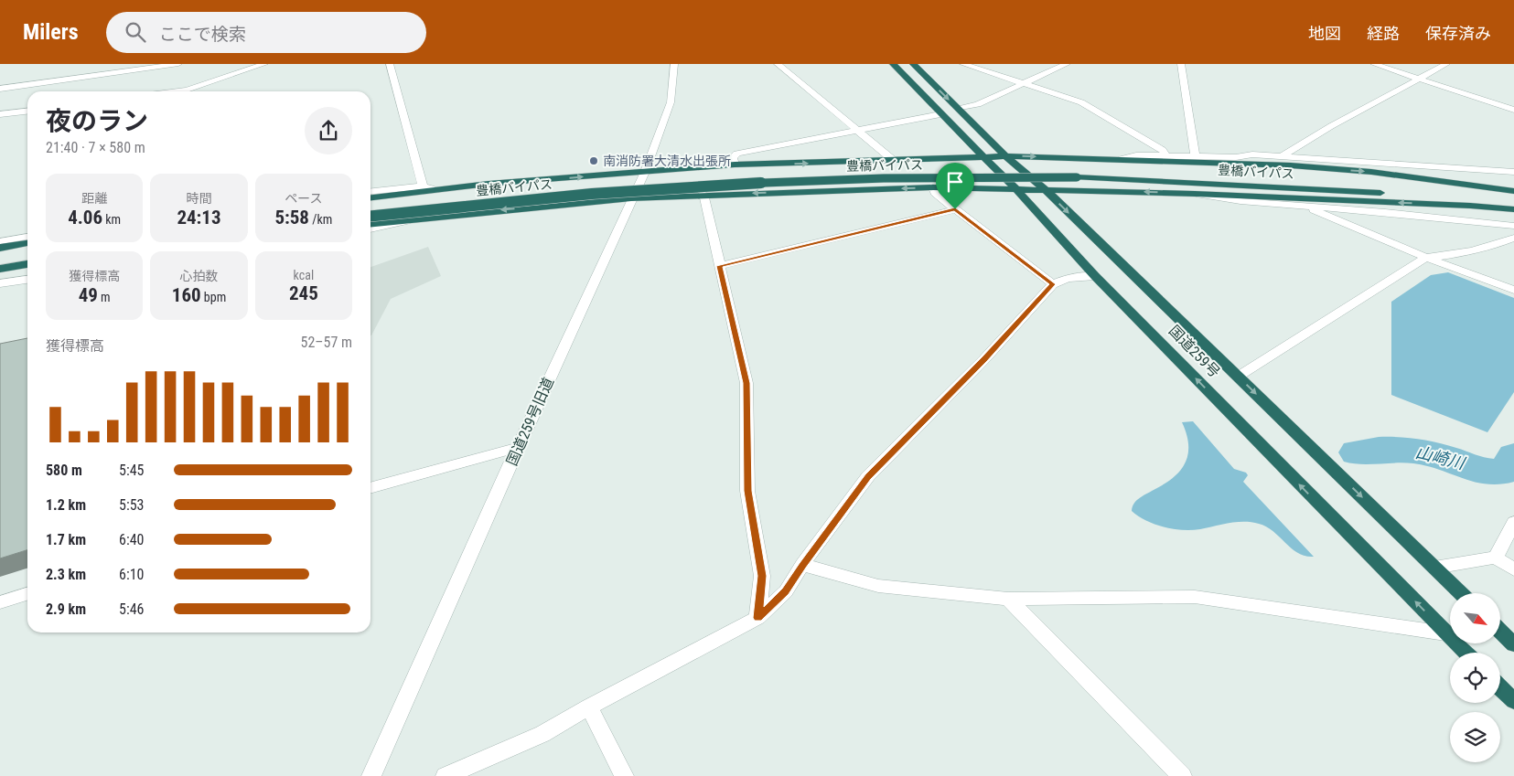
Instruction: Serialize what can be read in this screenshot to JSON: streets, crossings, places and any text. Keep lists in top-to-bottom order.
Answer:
{
  "streets": {
    "highway": ["豊橋バイパス", "国道259号"],
    "street": ["国道259号旧道"]
  },
  "water": ["山崎川"],
  "places": ["南消防署大清水出張所"],
  "north": "bottom right",
  "page": {
    "header": "Milers",
    "search": "ここで検索",
    "nav": ["地図", "経路", "保存済み"],
    "heading": ["夜のラン", "21:40 · 7 × 580 m"],
    "stats": [
      ["距離", "4.06 km"],
      ["時間", "24:13"],
      ["ペース", "5:58 /km"],
      ["獲得標高", "49 m"],
      ["心拍数", "160 bpm"],
      ["kcal", "245"]
    ],
    "chart": ["獲得標高", "52–57 m"],
    "list": [
      {
        "name": "580 m",
        "note": "5:45"
      },
      {
        "name": "1.2 km",
        "note": "5:53"
      },
      {
        "name": "1.7 km",
        "note": "6:40"
      },
      {
        "name": "2.3 km",
        "note": "6:10"
      },
      {
        "name": "2.9 km",
        "note": "5:46"
      }
    ]
  }
}
